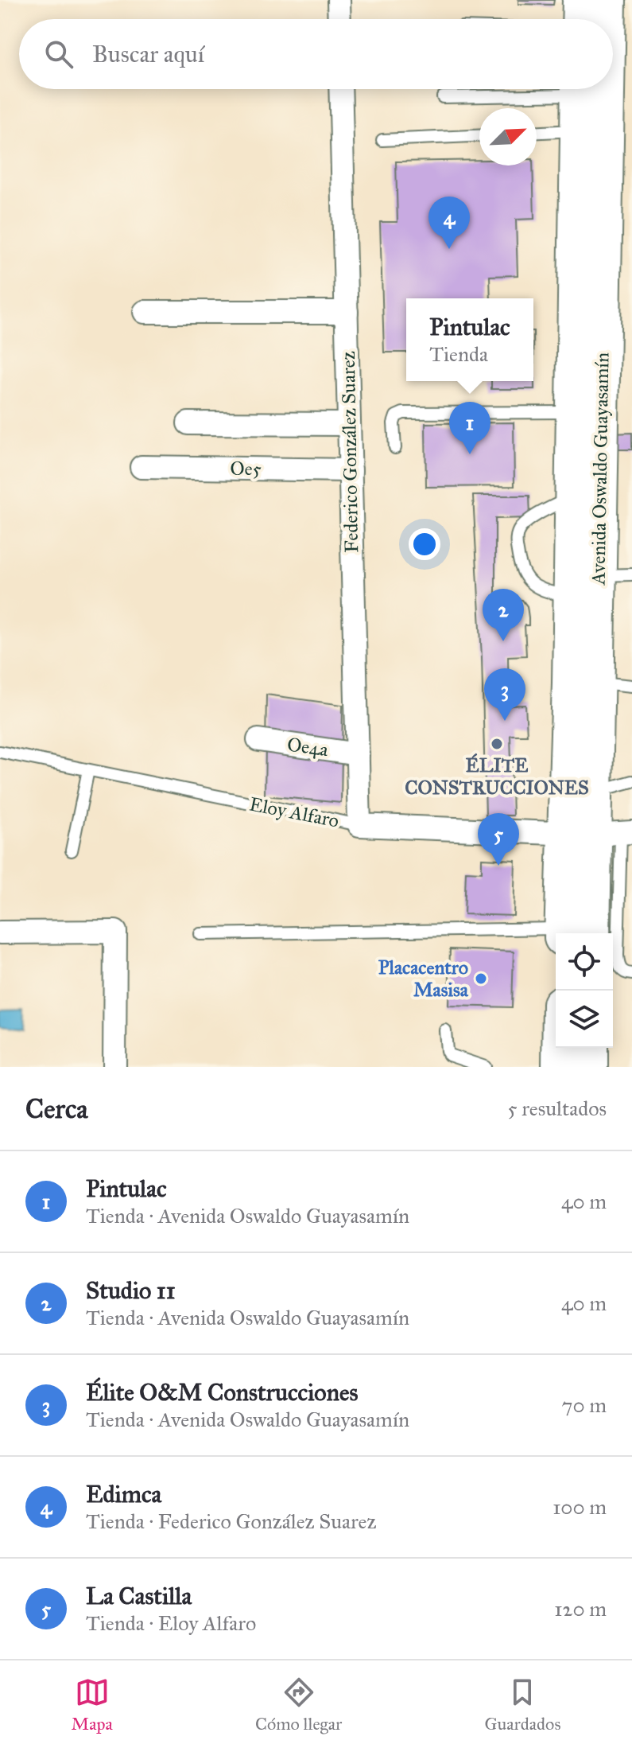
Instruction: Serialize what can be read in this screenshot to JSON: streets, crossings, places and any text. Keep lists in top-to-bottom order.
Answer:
{
  "streets": {
    "main road": ["Avenida Oswaldo Guayasamín"],
    "street": [
      "Federico González Suarez",
      "Oe5",
      "Oe4a",
      "Eloy Alfaro"
    ]
  },
  "crossings": [
    ["Federico González Suarez", "Oe5"],
    ["Federico González Suarez", "Oe4a"],
    ["Federico González Suarez", "Eloy Alfaro"],
    ["Avenida Oswaldo Guayasamín", "Eloy Alfaro"]
  ],
  "places": ["ÉLITE CONSTRUCCIONES", "Placacentro Masisa"],
  "north": "top right",
  "page": {
    "search": "Buscar aquí",
    "pins": [
      "4",
      "1",
      "2",
      "3",
      "5"
    ],
    "popup": ["Pintulac", "Tienda"],
    "heading": ["Cerca", "5 resultados"],
    "list": [
      {
        "mark": "1",
        "name": "Pintulac",
        "note": "Tienda · Avenida Oswaldo Guayasamín",
        "value": "40 m"
      },
      {
        "mark": "2",
        "name": "Studio 11",
        "note": "Tienda · Avenida Oswaldo Guayasamín",
        "value": "40 m"
      },
      {
        "mark": "3",
        "name": "Élite O&M Construcciones",
        "note": "Tienda · Avenida Oswaldo Guayasamín",
        "value": "70 m"
      },
      {
        "mark": "4",
        "name": "Edimca",
        "note": "Tienda · Federico González Suarez",
        "value": "100 m"
      },
      {
        "mark": "5",
        "name": "La Castilla",
        "note": "Tienda · Eloy Alfaro",
        "value": "120 m"
      }
    ],
    "nav": ["Mapa", "Cómo llegar", "Guardados"]
  }
}
